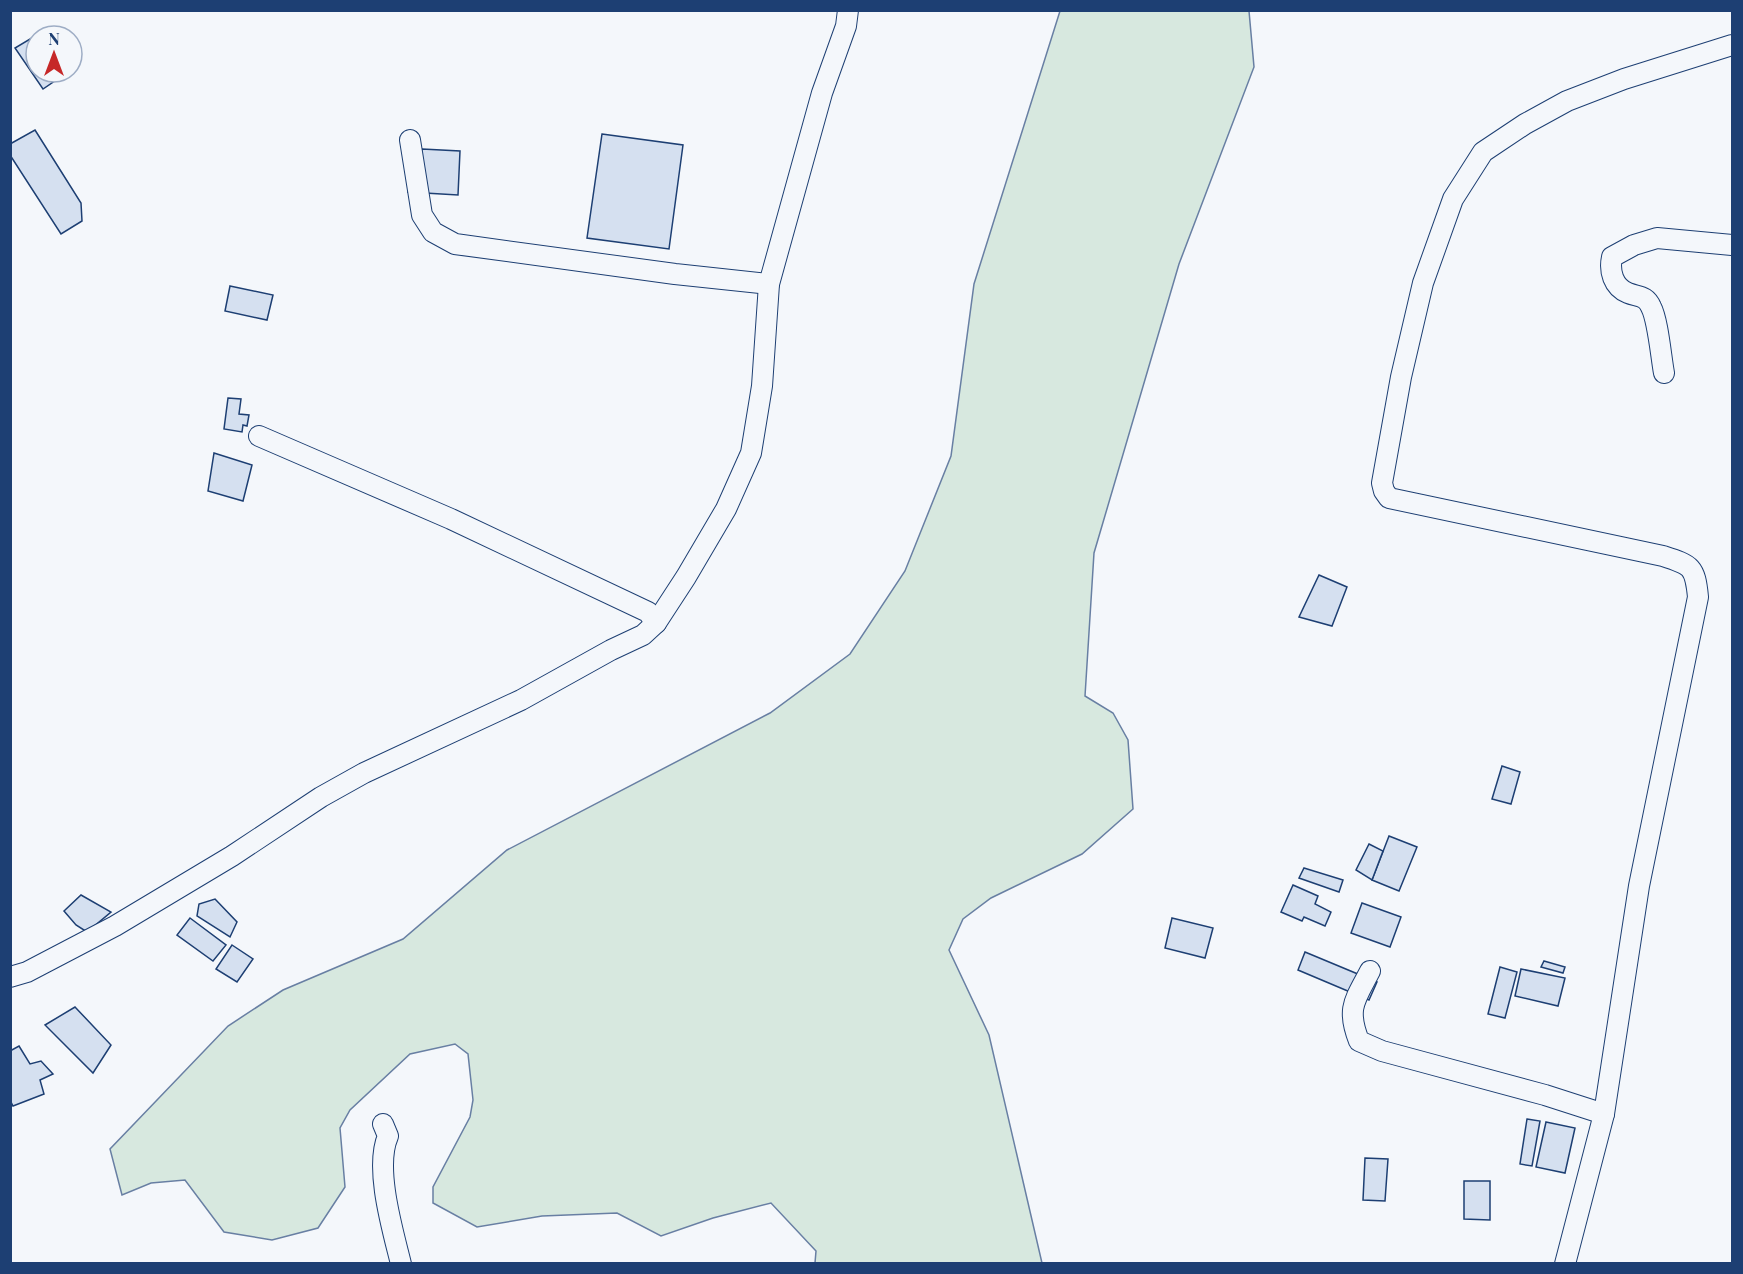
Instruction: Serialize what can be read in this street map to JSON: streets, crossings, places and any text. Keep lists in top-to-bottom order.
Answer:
{
  "north": "top"
}
